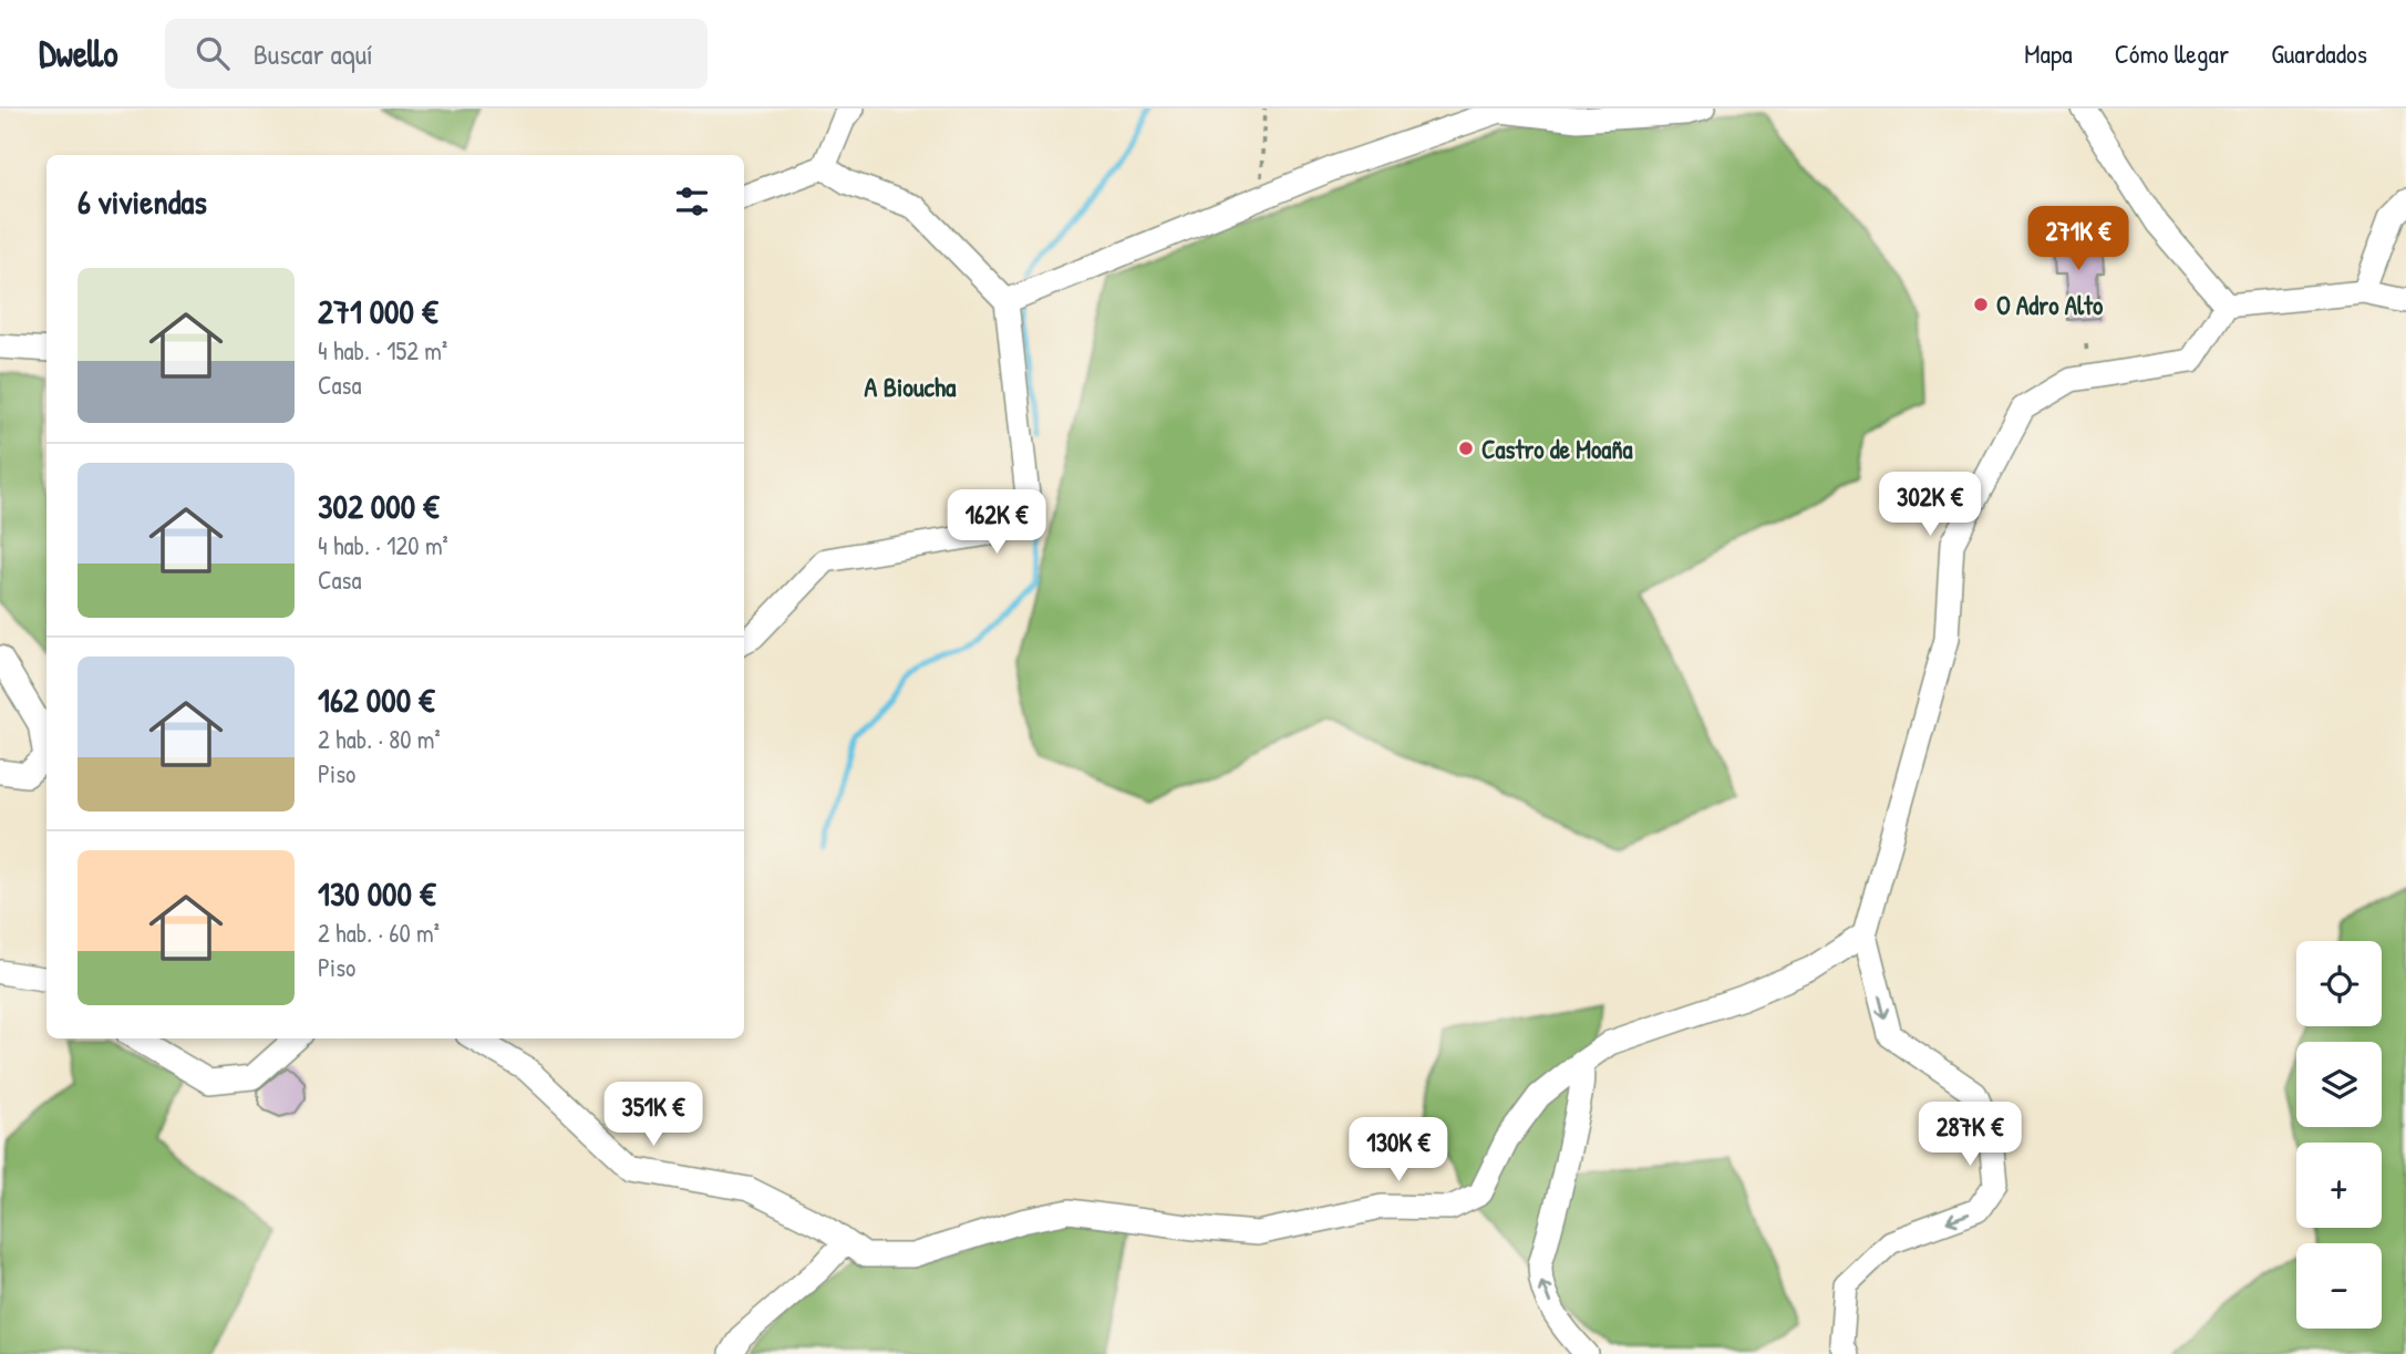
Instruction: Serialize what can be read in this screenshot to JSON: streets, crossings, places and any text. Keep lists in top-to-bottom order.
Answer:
{
  "districts": ["A Bioucha"],
  "places": ["O Adro Alto", "Castro de Moaña"],
  "page": {
    "header": "Dwello",
    "search": "Buscar aquí",
    "nav": ["Mapa", "Cómo llegar", "Guardados"],
    "heading": "6 viviendas",
    "price": [
      "271K €",
      "302K €",
      "162K €",
      "351K €",
      "287K €",
      "130K €"
    ],
    "list": [
      {
        "name": "271 000 €",
        "note": "4 hab. · 152 m² · Casa"
      },
      {
        "name": "302 000 €",
        "note": "4 hab. · 120 m² · Casa"
      },
      {
        "name": "162 000 €",
        "note": "2 hab. · 80 m² · Piso"
      },
      {
        "name": "130 000 €",
        "note": "2 hab. · 60 m² · Piso"
      }
    ],
    "map_buttons": ["+", "−"]
  }
}
